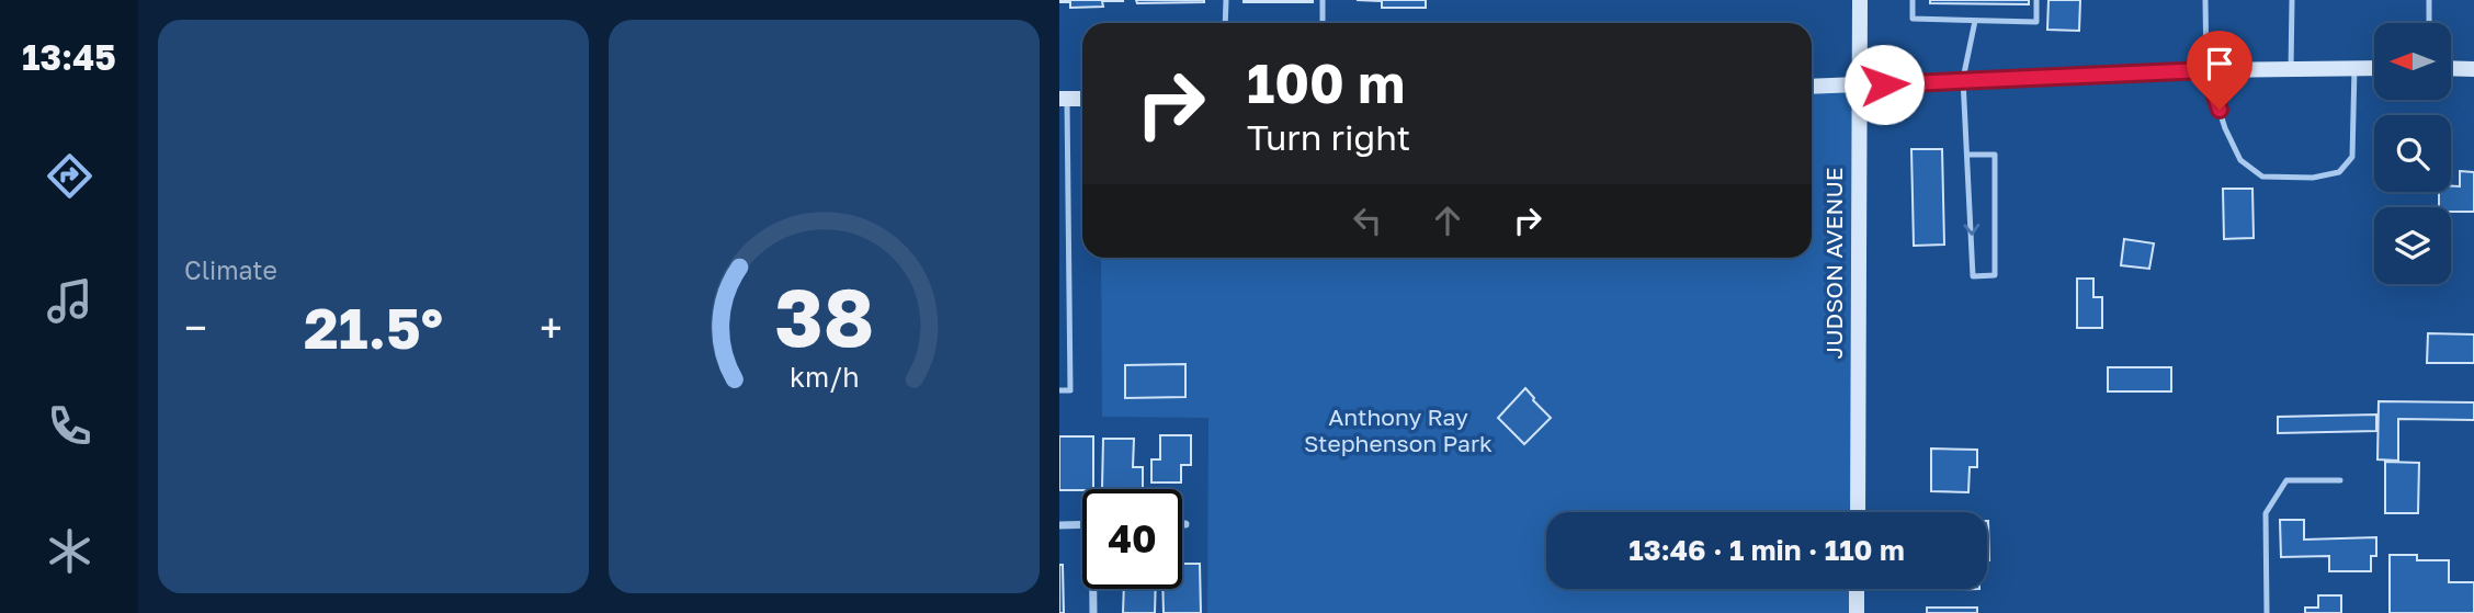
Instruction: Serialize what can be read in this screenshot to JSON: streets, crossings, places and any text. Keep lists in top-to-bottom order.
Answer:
{
  "streets": {
    "street": ["JUDSON AVENUE"]
  },
  "parks": ["Anthony Ray Stephenson Park"],
  "north": "left",
  "page": {
    "tabs": "13:45",
    "tile": "Climate",
    "turn": ["100 m", "Turn right"],
    "heat": ["−", "21.5°", "+"],
    "limit": "40",
    "trip": "13:46 · 1 min · 110 m",
    "gauge": ["38", "km/h"]
  }
}
